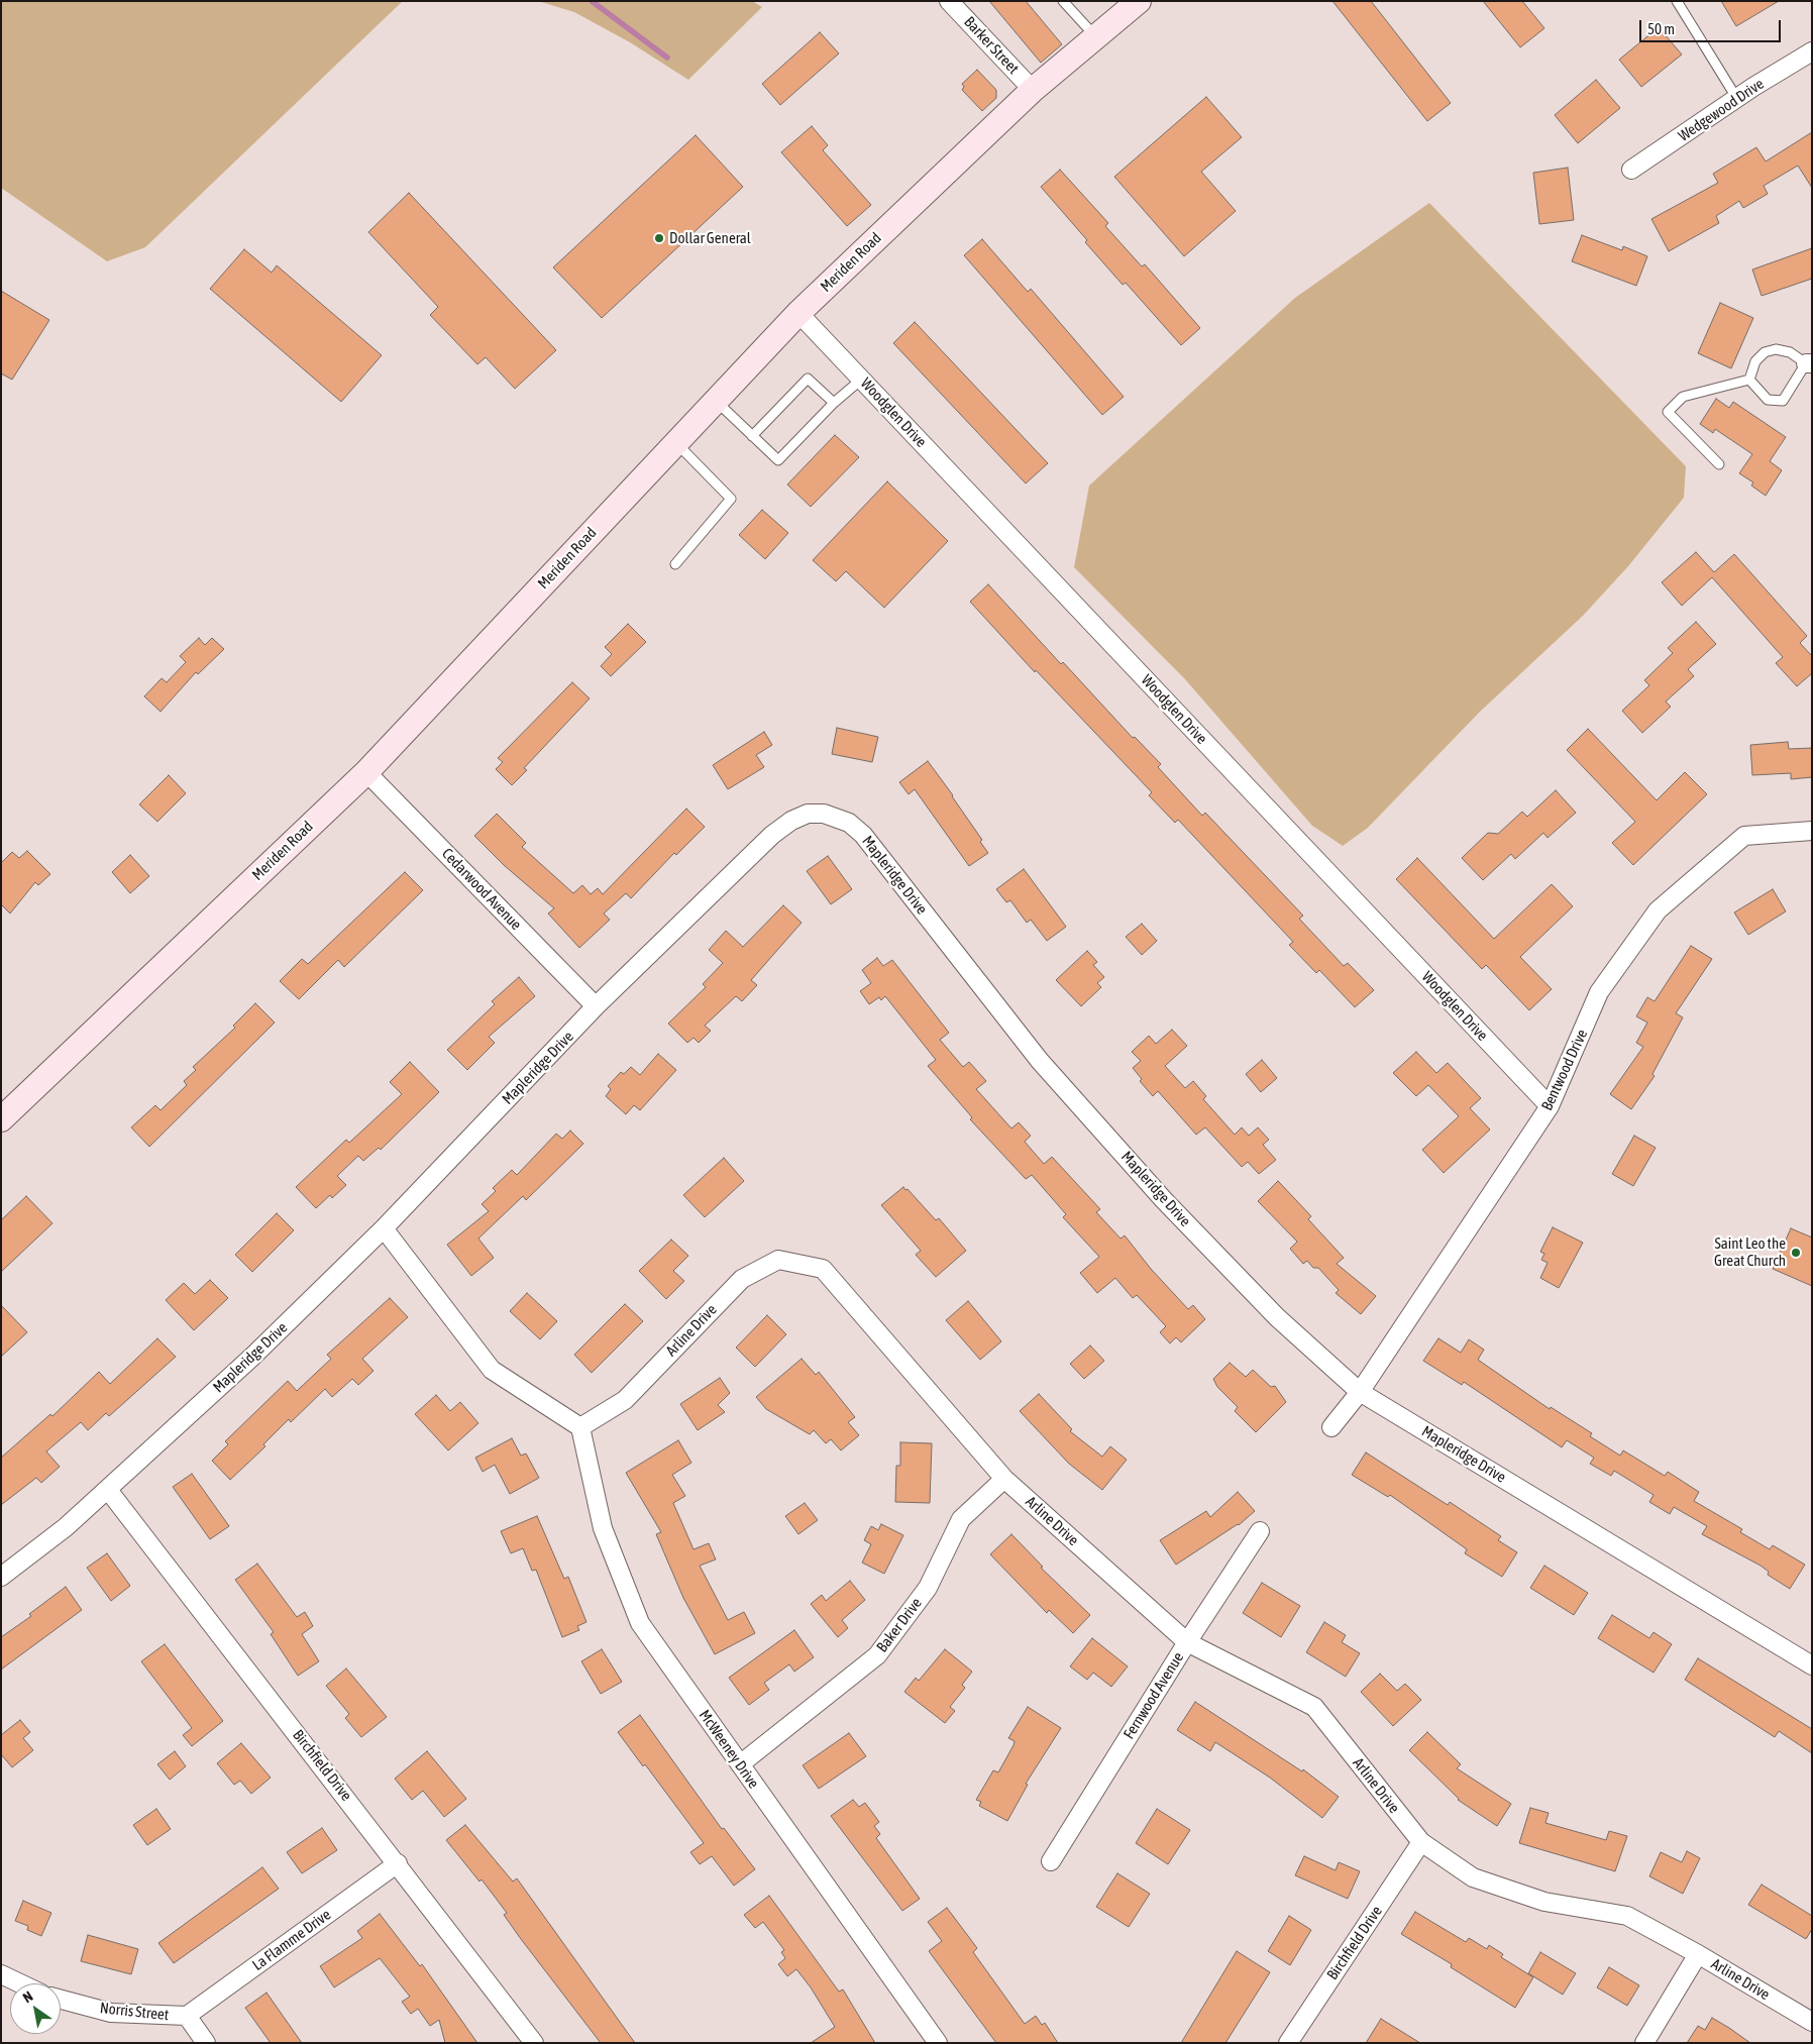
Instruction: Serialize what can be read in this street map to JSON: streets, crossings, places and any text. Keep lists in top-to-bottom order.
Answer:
{
  "streets": {
    "main road": ["Meriden Road"],
    "street": [
      "Barker Street",
      "Wedgewood Drive",
      "Woodglen Drive",
      "Mapleridge Drive",
      "Cedarwood Avenue",
      "Bentwood Drive",
      "Arline Drive",
      "Baker Drive",
      "Fernwood Avenue",
      "McWeeney Drive",
      "Birchfield Drive",
      "La Flamme Drive",
      "Norris Street"
    ]
  },
  "crossings": [
    ["Barker Street", "Meriden Road"],
    ["Meriden Road", "Woodglen Drive"],
    ["Meriden Road", "Cedarwood Avenue"],
    ["Woodglen Drive", "Bentwood Drive"],
    ["Mapleridge Drive", "Cedarwood Avenue"],
    ["Mapleridge Drive", "Bentwood Drive"],
    ["Mapleridge Drive", "Birchfield Drive"],
    ["Arline Drive", "Baker Drive"],
    ["Arline Drive", "Fernwood Avenue"],
    ["Arline Drive", "McWeeney Drive"],
    ["Arline Drive", "Birchfield Drive"],
    ["Baker Drive", "McWeeney Drive"],
    ["Birchfield Drive", "La Flamme Drive"],
    ["La Flamme Drive", "Norris Street"]
  ],
  "places": ["Dollar General", "Saint Leo the Great Church"],
  "scale_bar": "50 m",
  "north": "top left"
}
